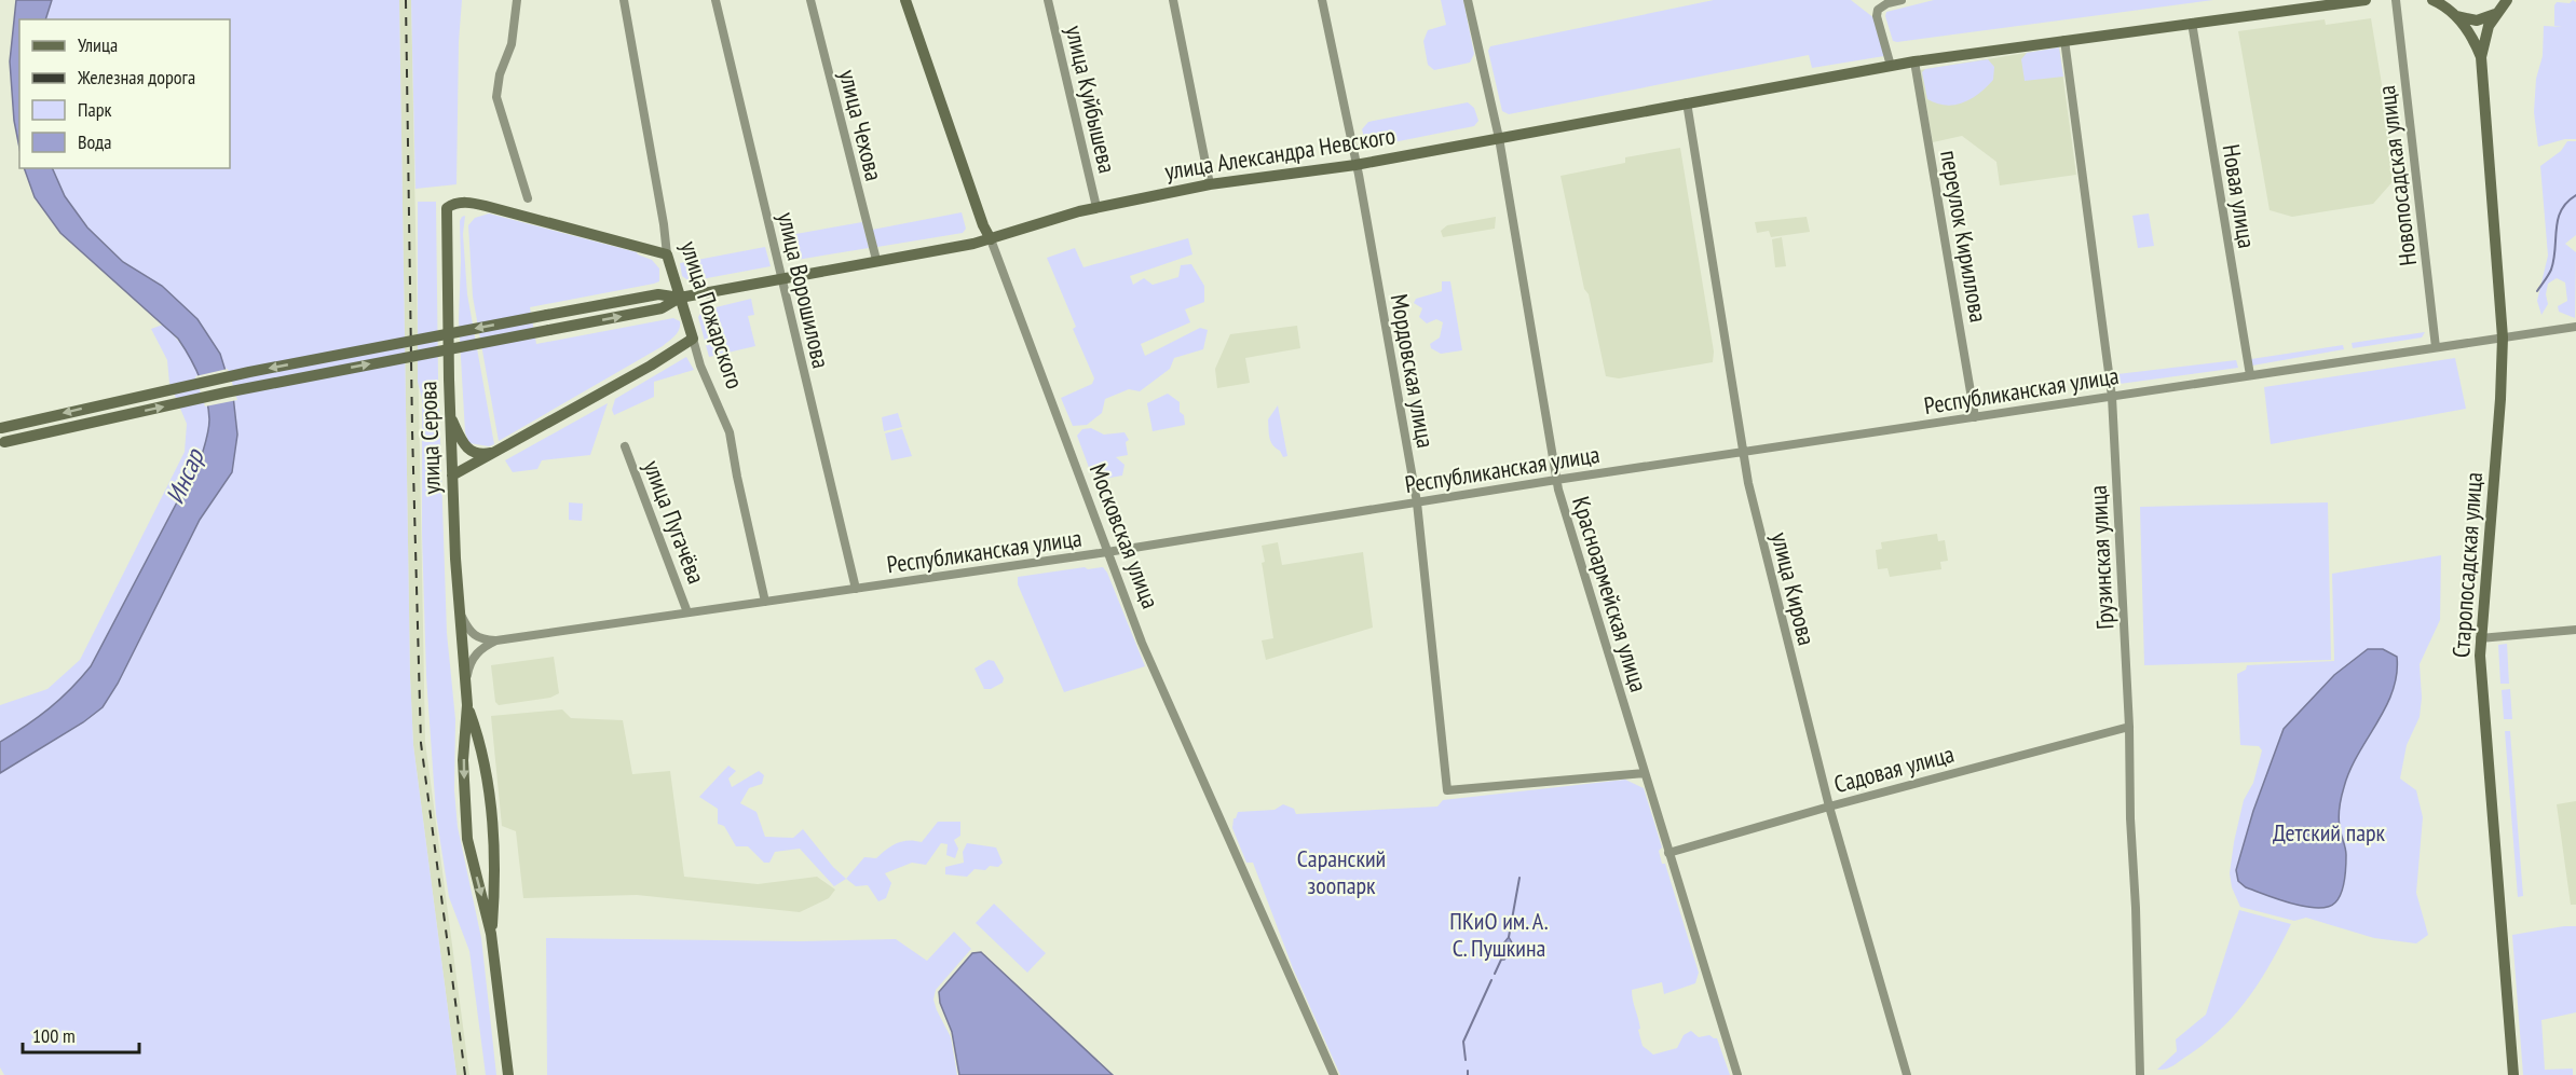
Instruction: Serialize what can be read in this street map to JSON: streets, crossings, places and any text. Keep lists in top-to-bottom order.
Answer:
{
  "streets": {
    "main road": [
      "улица Александра Невского",
      "улица Пожарского",
      "улица Серова",
      "Московская улица",
      "Старопосадская улица"
    ],
    "street": [
      "улица Куйбышева",
      "улица Чехова",
      "Новопосадская улица",
      "Новая улица",
      "переулок Кириллова",
      "улица Ворошилова",
      "Мордовская улица",
      "Республиканская улица",
      "улица Пугачёва",
      "Грузинская улица",
      "улица Кирова",
      "Красноармейская улица",
      "Садовая улица"
    ]
  },
  "crossings": [
    ["улица Куйбышева", "улица Александра Невского"],
    ["улица Чехова", "улица Александра Невского"],
    ["улица Александра Невского", "Новая улица"],
    ["улица Александра Невского", "переулок Кириллова"],
    ["улица Александра Невского", "улица Ворошилова"],
    ["улица Александра Невского", "улица Пожарского"],
    ["улица Александра Невского", "Мордовская улица"],
    ["улица Александра Невского", "Московская улица"],
    ["улица Александра Невского", "Грузинская улица"],
    ["улица Александра Невского", "улица Кирова"],
    ["улица Александра Невского", "Красноармейская улица"],
    ["Новопосадская улица", "Республиканская улица"],
    ["Новая улица", "Республиканская улица"],
    ["переулок Кириллова", "Республиканская улица"],
    ["улица Ворошилова", "Республиканская улица"],
    ["улица Пожарского", "Республиканская улица"],
    ["улица Пожарского", "улица Серова"],
    ["Мордовская улица", "Республиканская улица"],
    ["Мордовская улица", "Красноармейская улица"],
    ["Республиканская улица", "улица Пугачёва"],
    ["Республиканская улица", "Московская улица"],
    ["Республиканская улица", "Грузинская улица"],
    ["Республиканская улица", "Старопосадская улица"],
    ["Республиканская улица", "улица Кирова"],
    ["Республиканская улица", "Красноармейская улица"],
    ["Грузинская улица", "Садовая улица"],
    ["улица Кирова", "Садовая улица"],
    ["Красноармейская улица", "Садовая улица"]
  ],
  "water": ["Инсар"],
  "parks": ["Детский парк", "Саранский зоопарк", "ПКиО им. А. С. Пушкина"],
  "legend": [
    "Улица",
    "Железная дорога",
    "Парк",
    "Вода"
  ],
  "scale_bar": "100 m"
}
